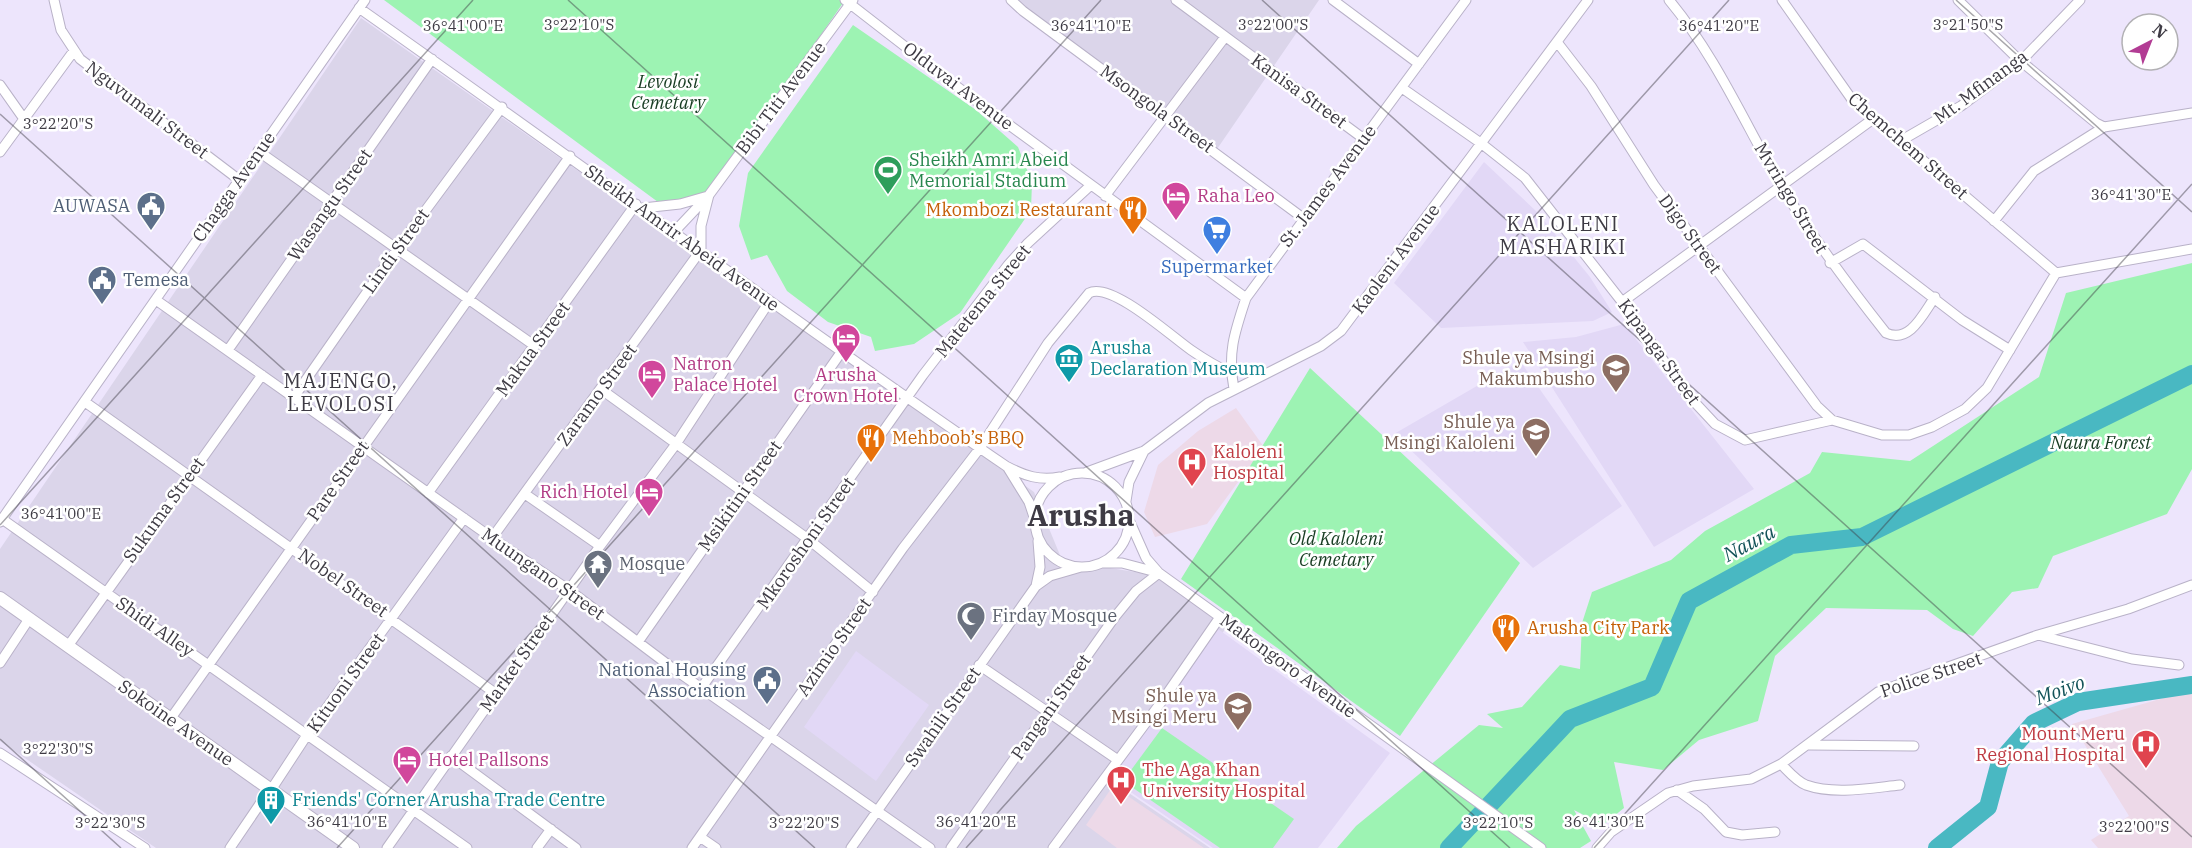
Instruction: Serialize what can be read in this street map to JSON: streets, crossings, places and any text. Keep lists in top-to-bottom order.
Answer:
{
  "streets": {
    "main road": ["Sokoine Avenue"],
    "street": [
      "Olduvai Avenue",
      "Mt. Mfinanga",
      "Kanisa Street",
      "Bibi Titi Avenue",
      "Msongola Street",
      "Nguvumali Street",
      "Chemchem Street",
      "St. James Avenue",
      "Chagga Avenue",
      "Mvringo Street",
      "Wasangu Street",
      "Digo Street",
      "Sheikh Amrir Abeid Avenue",
      "Lindi Street",
      "Kaoleni Avenue",
      "Matetema Street",
      "Makua Street",
      "Kipanga Street",
      "Zaramo Street",
      "Pare Street",
      "Msikitini Street",
      "Sukuma Street",
      "Mkoroshoni Street",
      "Muungano Street",
      "Nobel Street",
      "Shidi Alley",
      "Azimio Street",
      "Market Street",
      "Makongoro Avenue",
      "Police Street",
      "Kituoni Street",
      "Pangani Street",
      "Swahili Street"
    ]
  },
  "crossings": [
    ["Olduvai Avenue", "Bibi Titi Avenue"],
    ["Olduvai Avenue", "St. James Avenue"],
    ["Olduvai Avenue", "Matetema Street"],
    ["Mt. Mfinanga", "Chemchem Street"],
    ["Kanisa Street", "St. James Avenue"],
    ["Bibi Titi Avenue", "Sheikh Amrir Abeid Avenue"],
    ["Msongola Street", "St. James Avenue"],
    ["Nguvumali Street", "Chagga Avenue"],
    ["Chemchem Street", "Kipanga Street"],
    ["St. James Avenue", "Kaoleni Avenue"],
    ["St. James Avenue", "Kipanga Street"],
    ["St. James Avenue", "Azimio Street"],
    ["Chagga Avenue", "Sheikh Amrir Abeid Avenue"],
    ["Chagga Avenue", "Muungano Street"],
    ["Chagga Avenue", "Nobel Street"],
    ["Chagga Avenue", "Shidi Alley"],
    ["Wasangu Street", "Sheikh Amrir Abeid Avenue"],
    ["Wasangu Street", "Muungano Street"],
    ["Digo Street", "Kaoleni Avenue"],
    ["Digo Street", "Kipanga Street"],
    ["Sheikh Amrir Abeid Avenue", "Lindi Street"],
    ["Sheikh Amrir Abeid Avenue", "Matetema Street"],
    ["Sheikh Amrir Abeid Avenue", "Makua Street"],
    ["Sheikh Amrir Abeid Avenue", "Zaramo Street"],
    ["Sheikh Amrir Abeid Avenue", "Pare Street"],
    ["Sheikh Amrir Abeid Avenue", "Msikitini Street"],
    ["Sheikh Amrir Abeid Avenue", "Mkoroshoni Street"],
    ["Sheikh Amrir Abeid Avenue", "Azimio Street"],
    ["Sheikh Amrir Abeid Avenue", "Market Street"],
    ["Lindi Street", "Muungano Street"],
    ["Kaoleni Avenue", "Kipanga Street"],
    ["Kaoleni Avenue", "Makongoro Avenue"],
    ["Kaoleni Avenue", "Swahili Street"],
    ["Matetema Street", "Mkoroshoni Street"],
    ["Makua Street", "Muungano Street"],
    ["Zaramo Street", "Muungano Street"],
    ["Pare Street", "Muungano Street"],
    ["Pare Street", "Nobel Street"],
    ["Pare Street", "Shidi Alley"],
    ["Pare Street", "Sokoine Avenue"],
    ["Msikitini Street", "Muungano Street"],
    ["Sukuma Street", "Muungano Street"],
    ["Sukuma Street", "Nobel Street"],
    ["Sukuma Street", "Shidi Alley"],
    ["Sukuma Street", "Sokoine Avenue"],
    ["Mkoroshoni Street", "Muungano Street"],
    ["Muungano Street", "Azimio Street"],
    ["Muungano Street", "Market Street"],
    ["Muungano Street", "Kituoni Street"],
    ["Muungano Street", "Swahili Street"],
    ["Nobel Street", "Market Street"],
    ["Nobel Street", "Kituoni Street"],
    ["Shidi Alley", "Market Street"],
    ["Shidi Alley", "Kituoni Street"],
    ["Makongoro Avenue", "Pangani Street"],
    ["Makongoro Avenue", "Swahili Street"],
    ["Kituoni Street", "Sokoine Avenue"]
  ],
  "districts": ["KALOLENI MASHARIKI", "MAJENGO, LEVOLOSI", "Arusha"],
  "water": ["Naura", "Moivo"],
  "parks": ["Levolosi Cemetary", "Naura Forest", "Old Kaloleni Cemetary"],
  "places": {
    "sports": ["Sheikh Amri Abeid Memorial Stadium"],
    "hotel": [
      "Raha Leo",
      "Arusha Crown Hotel",
      "Natron Palace Hotel",
      "Rich Hotel",
      "Hotel Pallsons"
    ],
    "public building": ["AUWASA", "Temesa", "National Housing Association"],
    "restaurant": ["Mkombozi Restaurant", "Mehboob’s BBQ", "Arusha City Park"],
    "supermarket": ["Supermarket"],
    "museum": ["Arusha Declaration Museum"],
    "school or university": ["Shule ya Msingi Makumbusho", "Shule ya Msingi Kaloleni", "Shule ya Msingi Meru"],
    "hospital": ["Kaloleni Hospital", "Mount Meru Regional Hospital", "The Aga Khan University Hospital"],
    "temple": ["Mosque"],
    "mosque": ["Firday Mosque"],
    "building": ["Friends' Corner Arusha Trade Centre"]
  },
  "north": "top right",
  "coordinates": [
    "3°22'10\"S",
    "3°22'00\"S",
    "3°21'50\"S",
    "36°41'00\"E",
    "36°41'10\"E",
    "36°41'20\"E",
    "3°22'20\"S",
    "36°41'30\"E",
    "3°22'30\"S"
  ]
}
